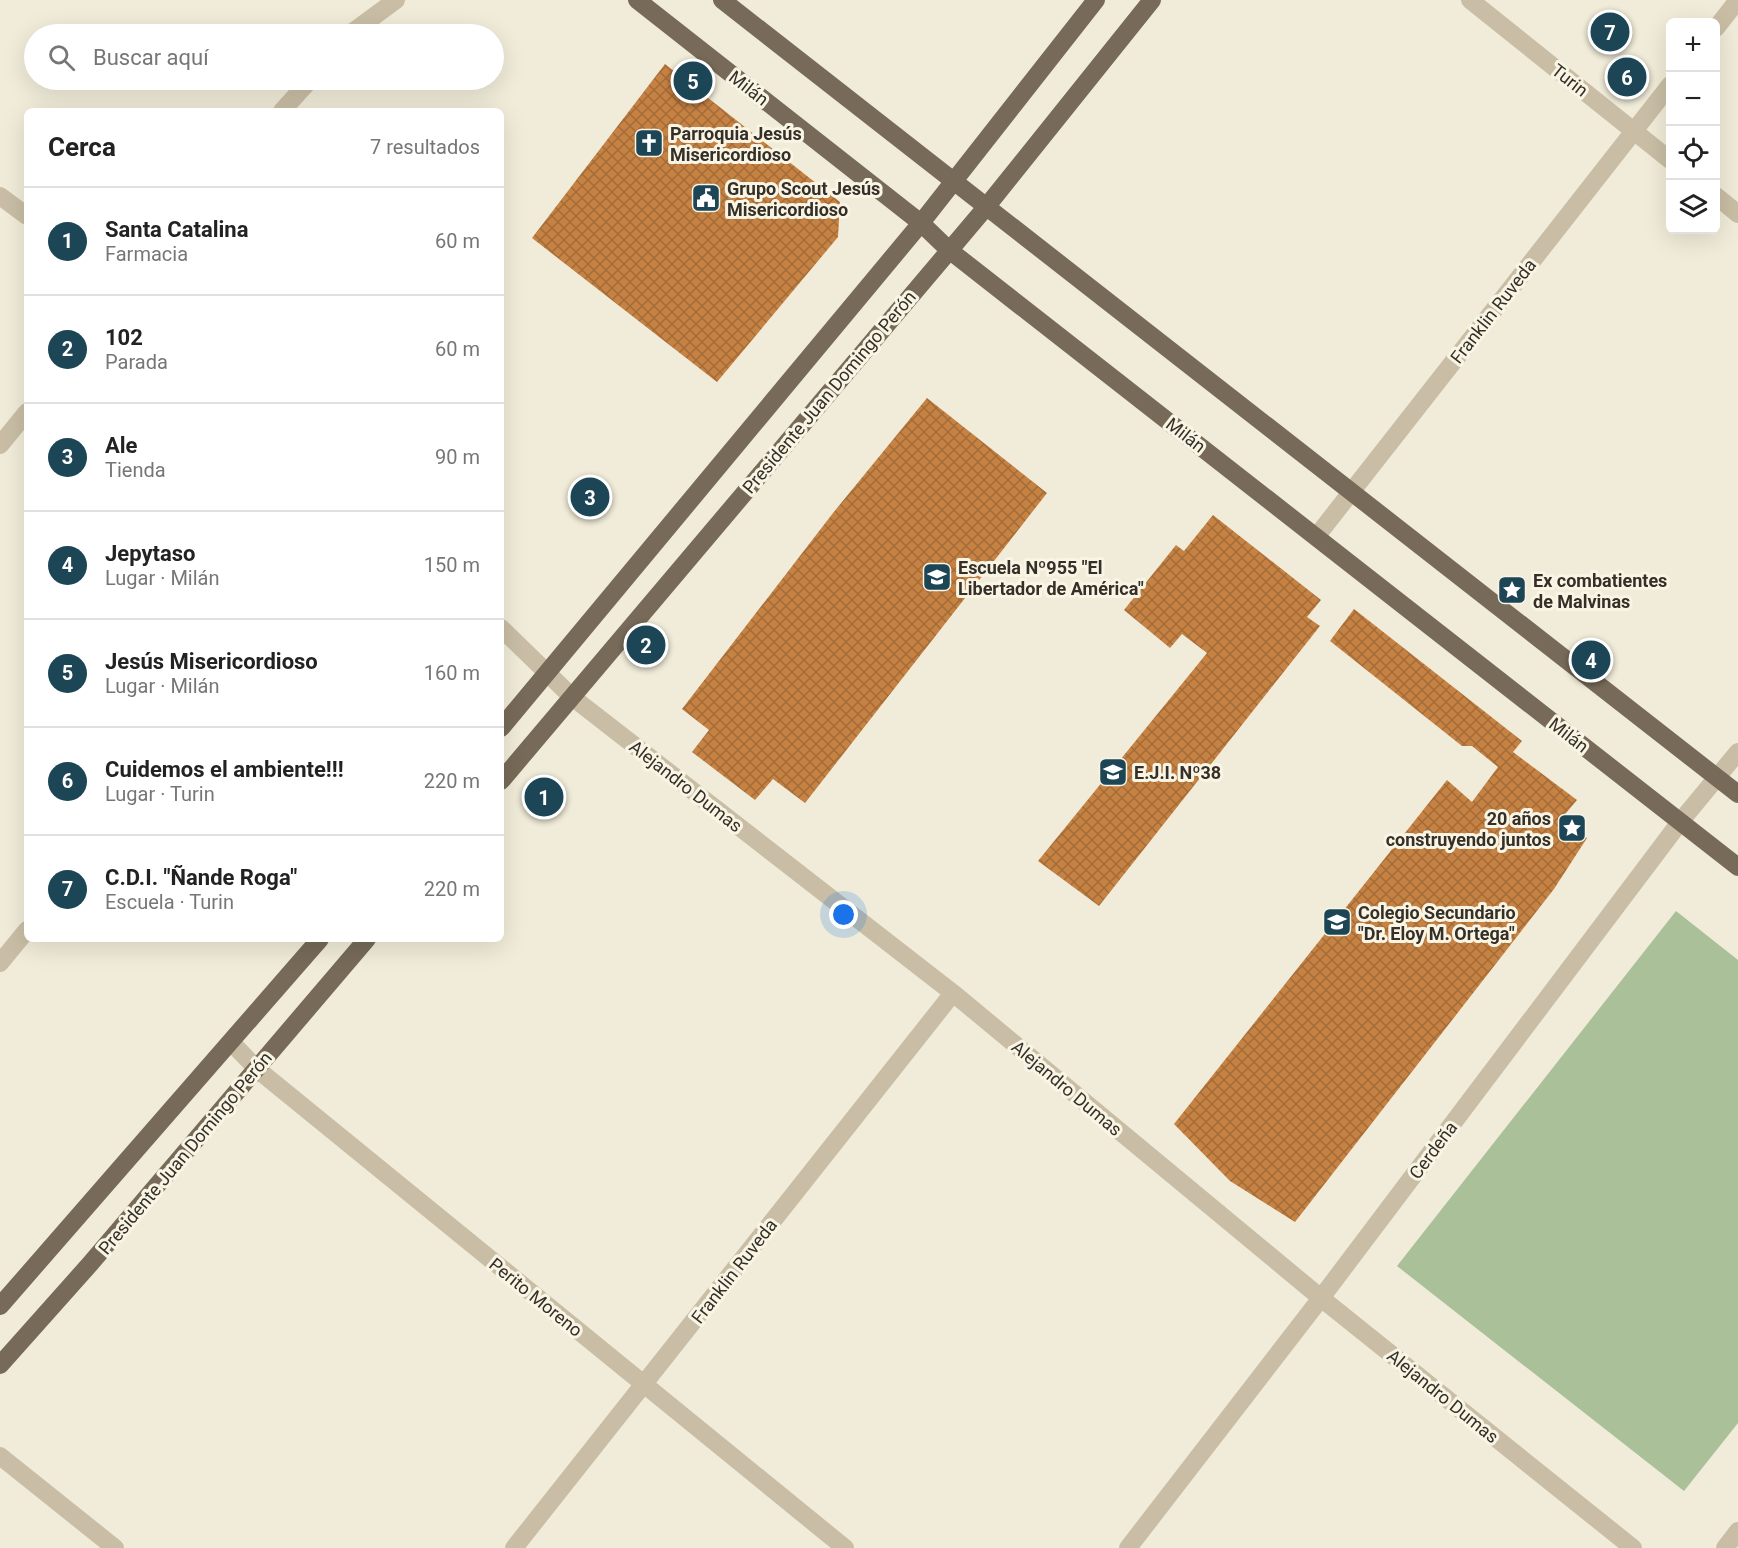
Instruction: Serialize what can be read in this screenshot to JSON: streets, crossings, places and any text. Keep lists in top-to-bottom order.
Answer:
{
  "streets": {
    "main road": ["Milán", "Presidente Juan Domingo Perón"],
    "street": [
      "Turin",
      "Franklin Ruveda",
      "Alejandro Dumas",
      "Cerdeña",
      "Perito Moreno"
    ]
  },
  "crossings": [
    ["Turin", "Franklin Ruveda"],
    ["Milán", "Franklin Ruveda"],
    ["Milán", "Presidente Juan Domingo Perón"],
    ["Milán", "Cerdeña"],
    ["Franklin Ruveda", "Alejandro Dumas"],
    ["Franklin Ruveda", "Perito Moreno"],
    ["Presidente Juan Domingo Perón", "Alejandro Dumas"],
    ["Presidente Juan Domingo Perón", "Perito Moreno"],
    ["Alejandro Dumas", "Cerdeña"]
  ],
  "places": {
    "church": ["Parroquia Jesús Misericordioso"],
    "public building": ["Grupo Scout Jesús Misericordioso"],
    "school or university": ["Escuela Nº955 \"El Libertador de América\"", "E.J.I. Nº38", "Colegio Secundario \"Dr. Eloy M. Ortega\""],
    "place": ["Ex combatientes de Malvinas", "20 años construyendo juntos"]
  },
  "page": {
    "pins": [
      "7",
      "6",
      "5",
      "3",
      "2",
      "4",
      "1"
    ],
    "map_buttons": ["+", "−"],
    "search": "Buscar aquí",
    "heading": ["Cerca", "7 resultados"],
    "list": [
      {
        "mark": "1",
        "name": "Santa Catalina",
        "note": "Farmacia",
        "value": "60 m"
      },
      {
        "mark": "2",
        "name": "102",
        "note": "Parada",
        "value": "60 m"
      },
      {
        "mark": "3",
        "name": "Ale",
        "note": "Tienda",
        "value": "90 m"
      },
      {
        "mark": "4",
        "name": "Jepytaso",
        "note": "Lugar · Milán",
        "value": "150 m"
      },
      {
        "mark": "5",
        "name": "Jesús Misericordioso",
        "note": "Lugar · Milán",
        "value": "160 m"
      },
      {
        "mark": "6",
        "name": "Cuidemos el ambiente!!!",
        "note": "Lugar · Turin",
        "value": "220 m"
      },
      {
        "mark": "7",
        "name": "C.D.I. \"Ñande Roga\"",
        "note": "Escuela · Turin",
        "value": "220 m"
      }
    ]
  }
}
